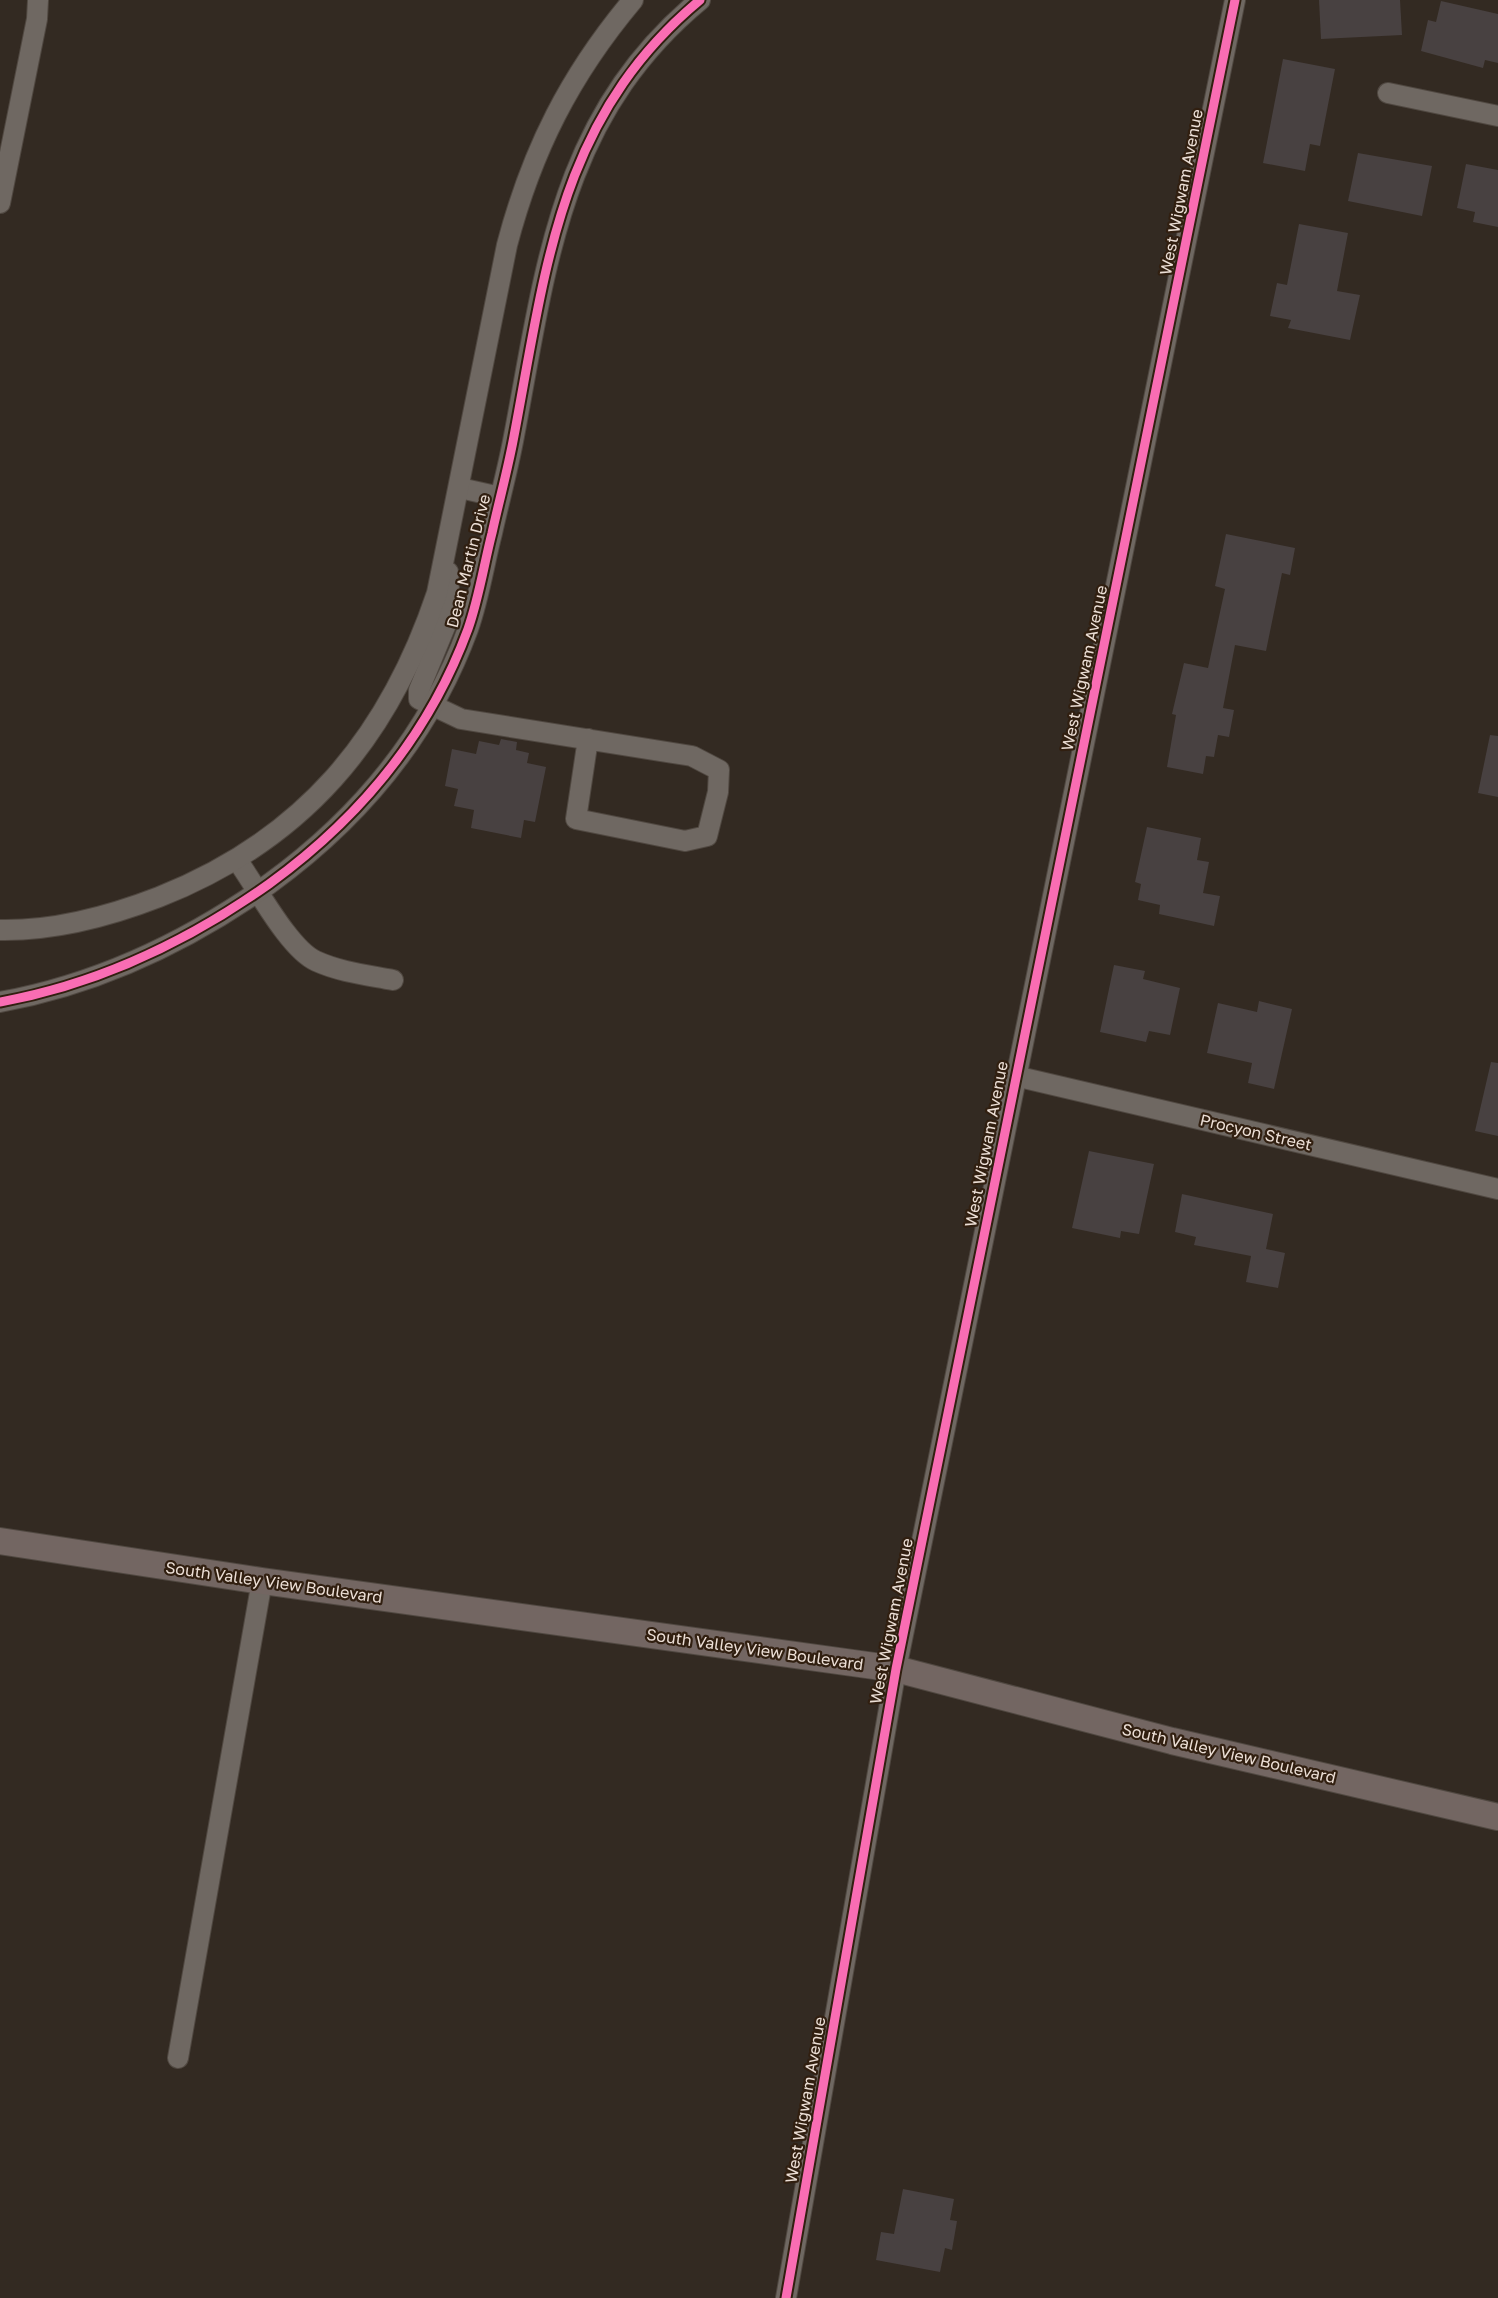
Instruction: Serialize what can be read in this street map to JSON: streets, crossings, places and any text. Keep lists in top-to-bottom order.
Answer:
{
  "streets": {
    "main road": ["South Valley View Boulevard"],
    "street": ["West Wigwam Avenue", "Dean Martin Drive", "Procyon Street"]
  },
  "crossings": [
    ["West Wigwam Avenue", "Procyon Street"],
    ["West Wigwam Avenue", "South Valley View Boulevard"]
  ]
}
